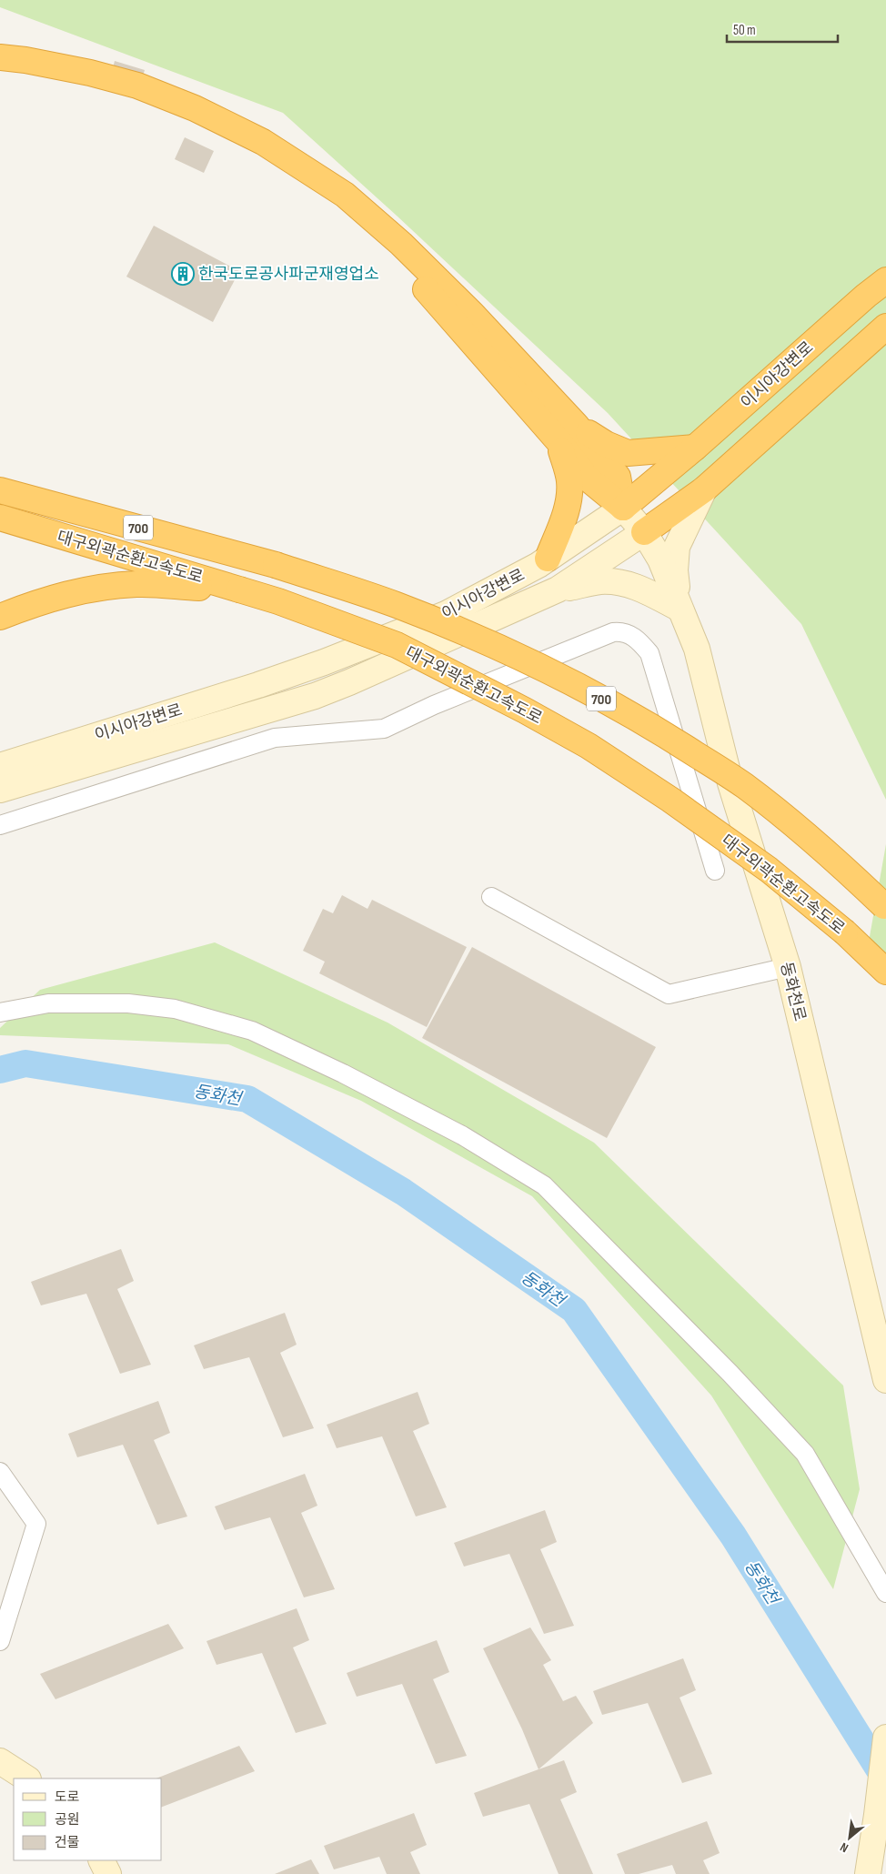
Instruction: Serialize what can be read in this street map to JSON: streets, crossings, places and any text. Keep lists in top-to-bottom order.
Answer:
{
  "streets": {
    "highway": ["이시아강변로", "700", "대구외곽순환고속도로"],
    "main road": ["동화천로"]
  },
  "water": ["동화천"],
  "places": {
    "building": ["한국도로공사파군재영업소"]
  },
  "legend": ["도로", "공원", "건물"],
  "scale_bar": "50 m",
  "north": "bottom left"
}
